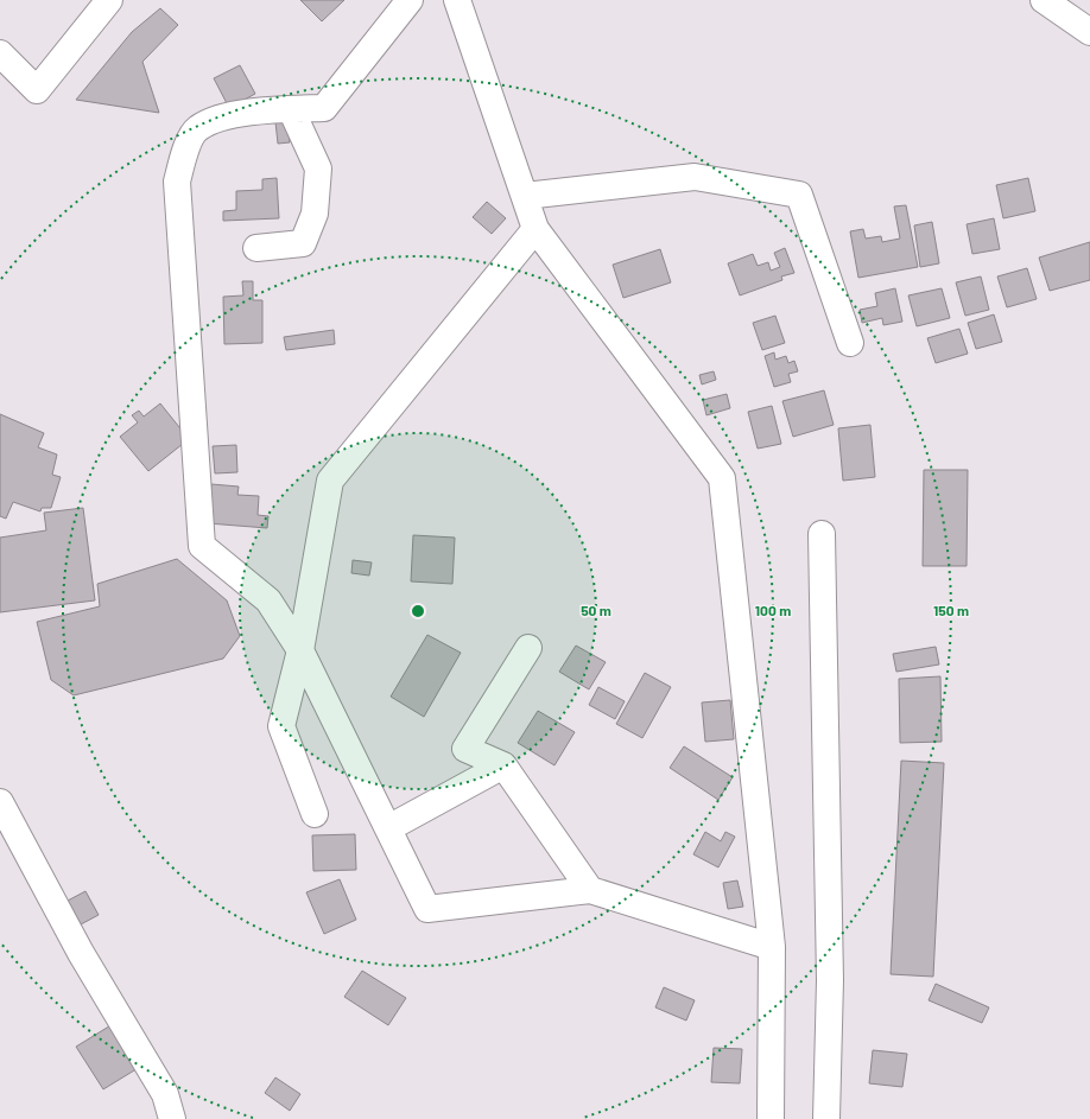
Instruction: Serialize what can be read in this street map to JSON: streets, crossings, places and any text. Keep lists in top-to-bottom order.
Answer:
{
  "rings": ["50 m", "100 m", "150 m"]
}
